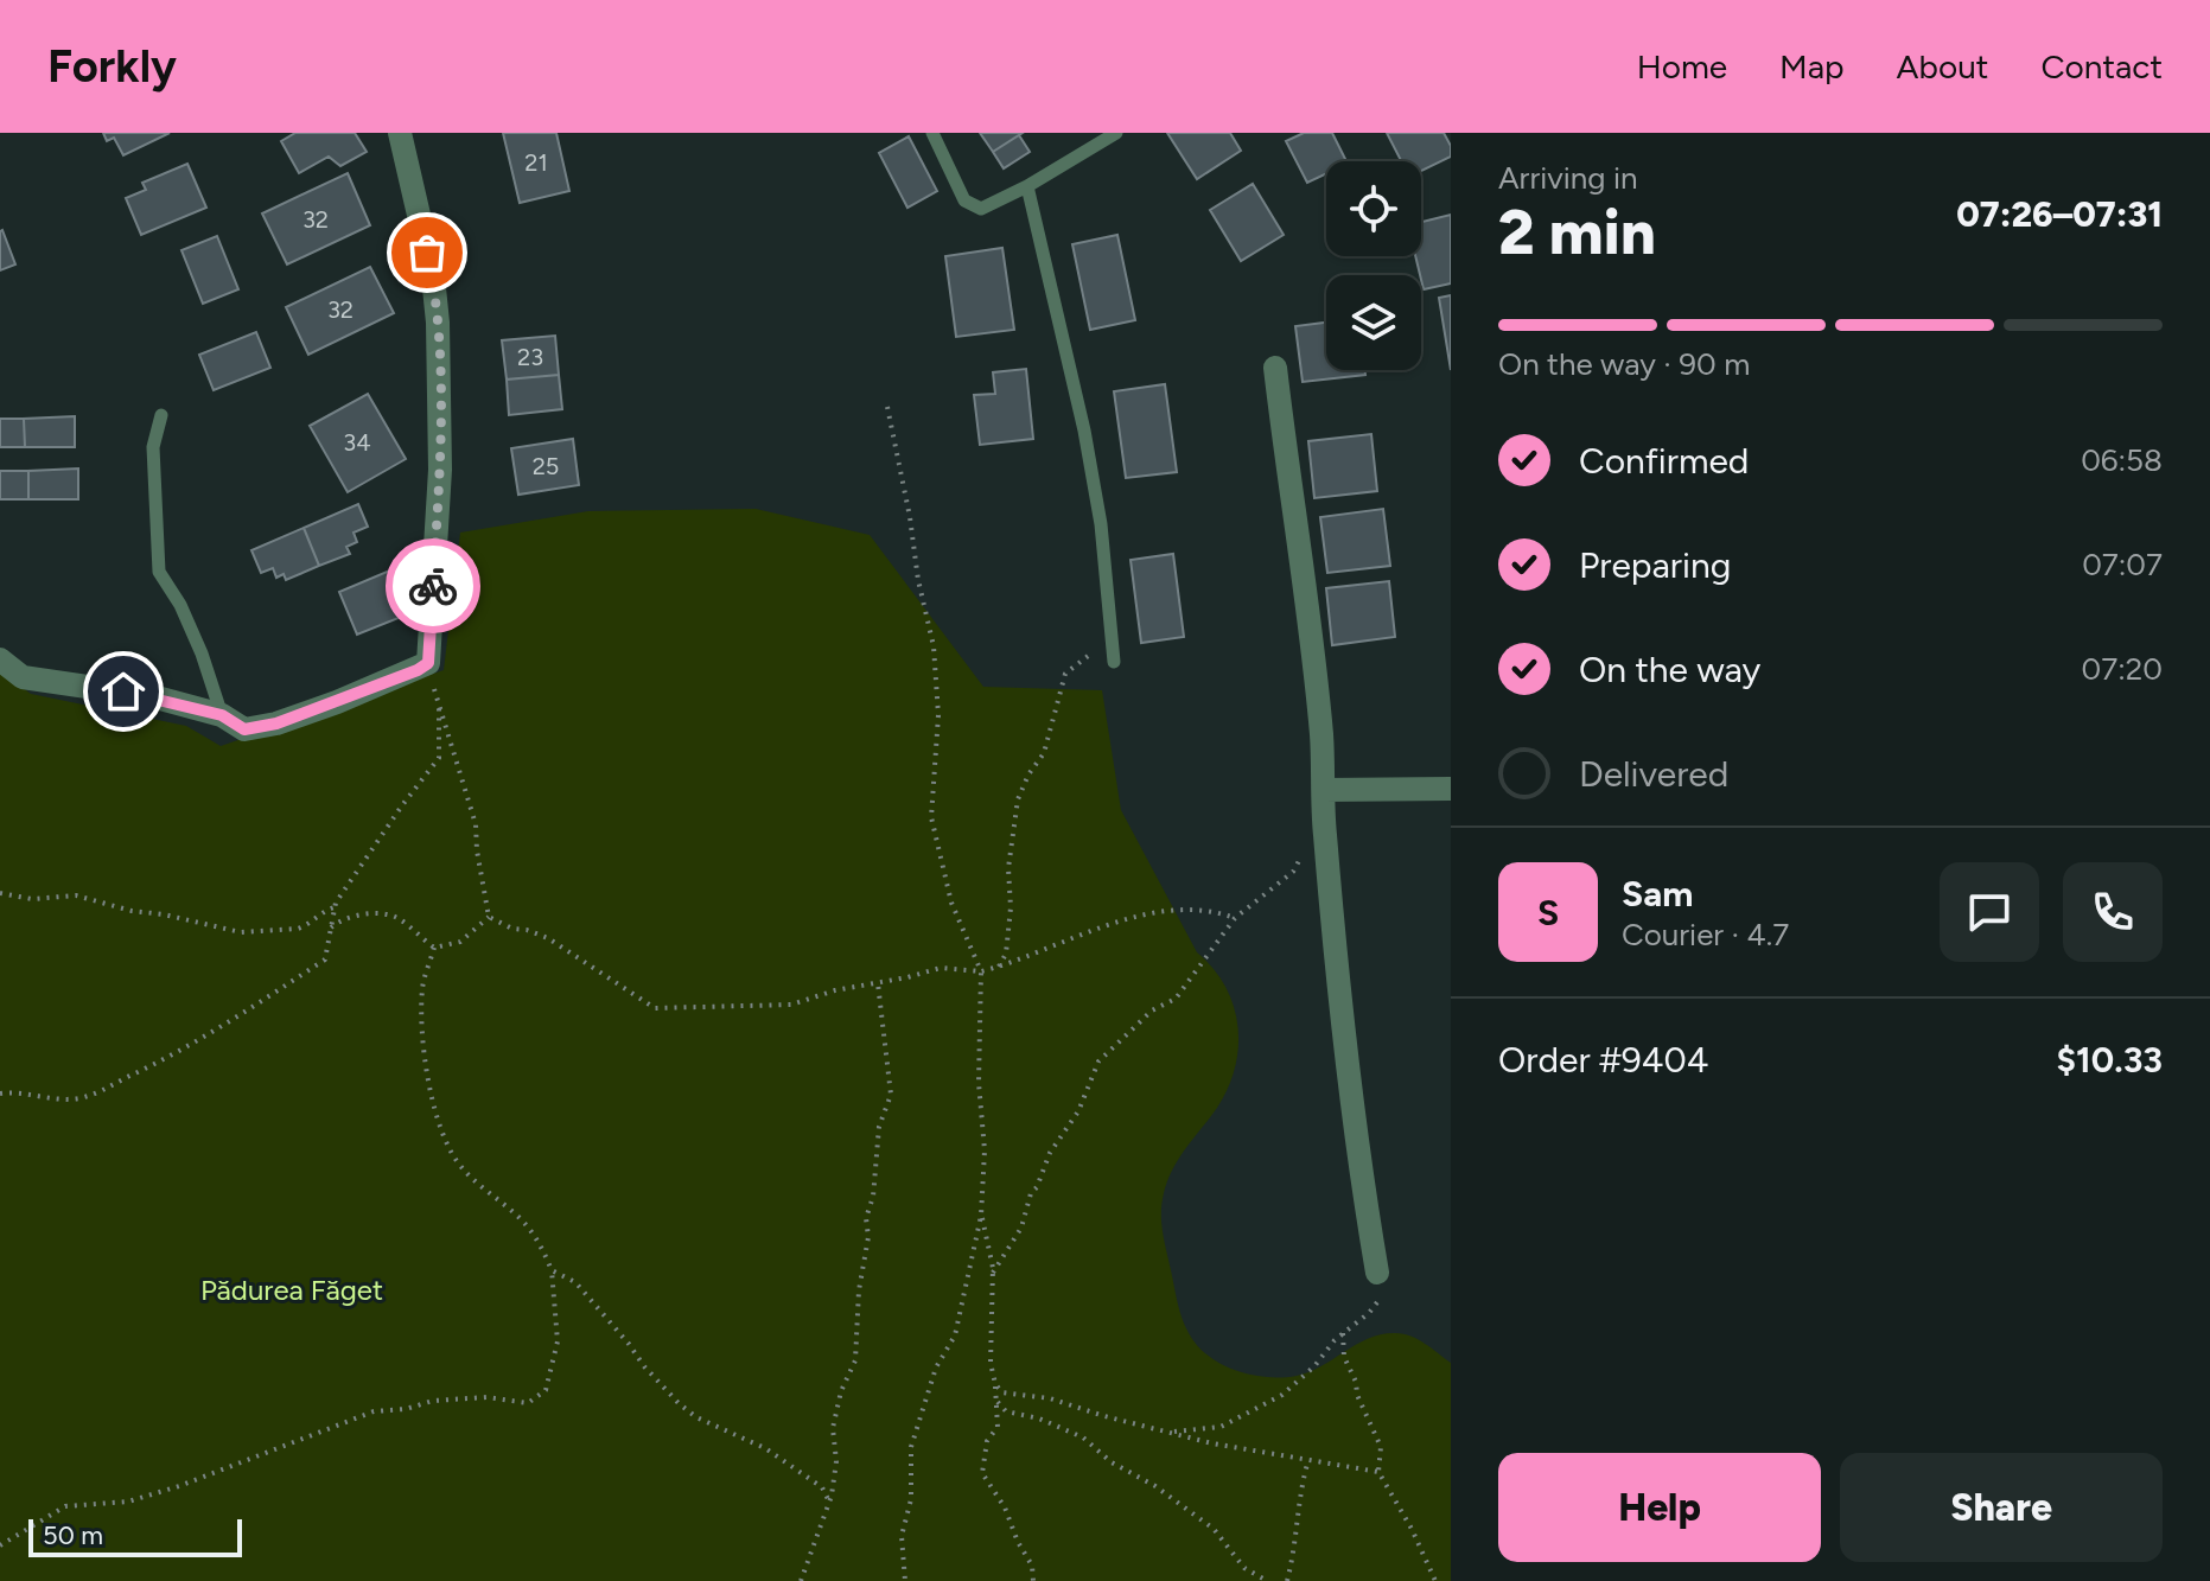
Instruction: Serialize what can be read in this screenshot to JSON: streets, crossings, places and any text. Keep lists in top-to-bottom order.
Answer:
{
  "parks": ["Pădurea Făget"],
  "house_numbers": [
    "21",
    "32",
    "32",
    "23",
    "34",
    "25"
  ],
  "scale_bar": "50 m",
  "page": {
    "header": "Forkly",
    "nav": [
      "Home",
      "Map",
      "About",
      "Contact"
    ],
    "heading": ["2 min", "Arriving in", "07:26–07:31"],
    "panel": [
      "Sam",
      "Courier · 4.7",
      "Order #9404",
      "$10.33"
    ],
    "bar": "On the way · 90 m",
    "list": [
      ["Confirmed", "06:58"],
      ["Preparing", "07:07"],
      ["On the way", "07:20"],
      "Delivered"
    ],
    "round": "S",
    "buttons": ["Help", "Share"],
    "scale": "50 m"
  }
}
